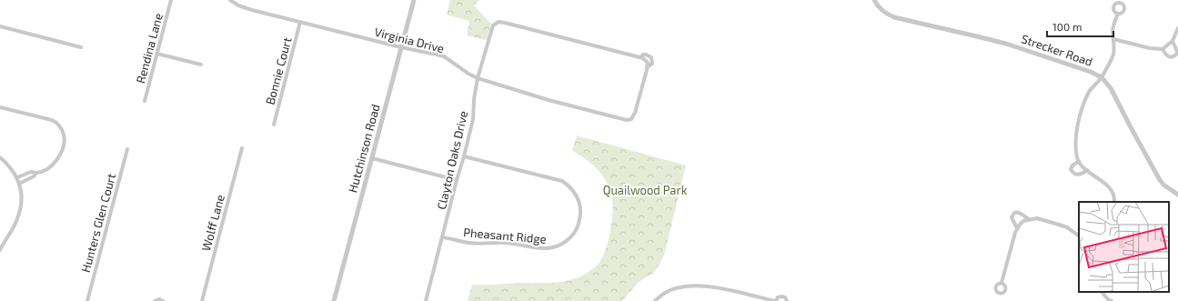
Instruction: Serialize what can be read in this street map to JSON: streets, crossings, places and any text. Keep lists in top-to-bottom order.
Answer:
{
  "streets": {
    "street": [
      "Virginia Drive",
      "Rendina Lane",
      "Strecker Road",
      "Bonnie Court",
      "Hutchinson Road",
      "Clayton Oaks Drive",
      "Hunters Glen Court",
      "Wolff Lane",
      "Pheasant Ridge"
    ]
  },
  "crossings": [
    ["Virginia Drive", "Bonnie Court"],
    ["Virginia Drive", "Hutchinson Road"],
    ["Virginia Drive", "Clayton Oaks Drive"],
    ["Clayton Oaks Drive", "Pheasant Ridge"]
  ],
  "parks": ["Quailwood Park"],
  "scale_bar": "100 m"
}
